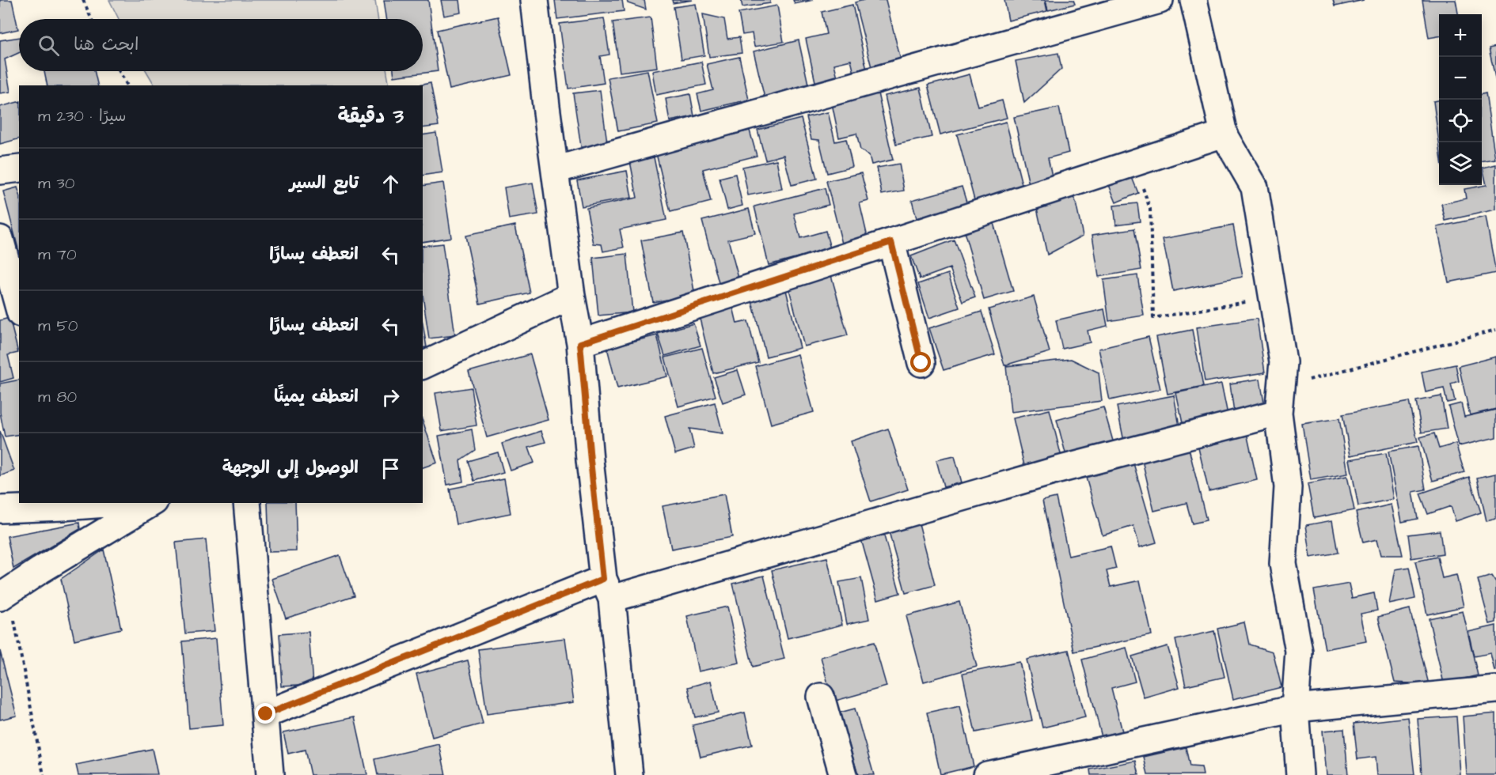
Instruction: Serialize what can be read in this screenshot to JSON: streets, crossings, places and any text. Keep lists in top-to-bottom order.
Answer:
{
  "page": {
    "map_buttons": ["+", "−"],
    "search": "ابحث هنا",
    "heading": ["3 دقيقة", "سيرًا · 230 m"],
    "list": [
      ["تابع السير", "30 m"],
      ["انعطف يسارًا", "70 m"],
      ["انعطف يسارًا", "50 m"],
      ["انعطف يمينًا", "80 m"],
      "الوصول إلى الوجهة"
    ]
  }
}
